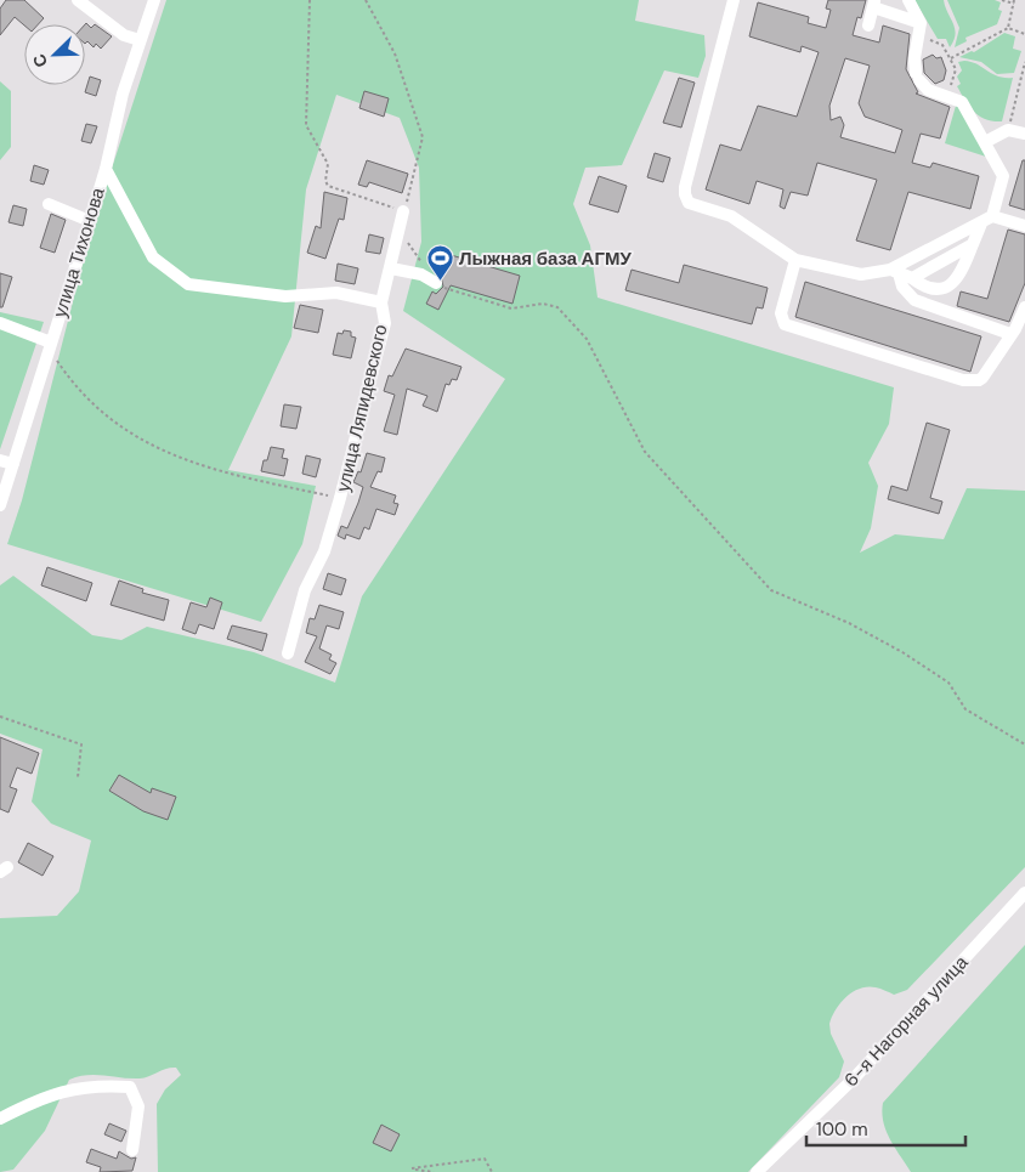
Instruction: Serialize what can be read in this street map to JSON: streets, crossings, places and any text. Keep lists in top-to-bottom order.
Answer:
{
  "streets": {
    "street": ["улица Тихонова", "улица Ляпидевского", "6-я Нагорная улица"]
  },
  "places": {
    "sports": ["Лыжная база АГМУ"]
  },
  "scale_bar": "100 m",
  "north": "bottom left"
}
